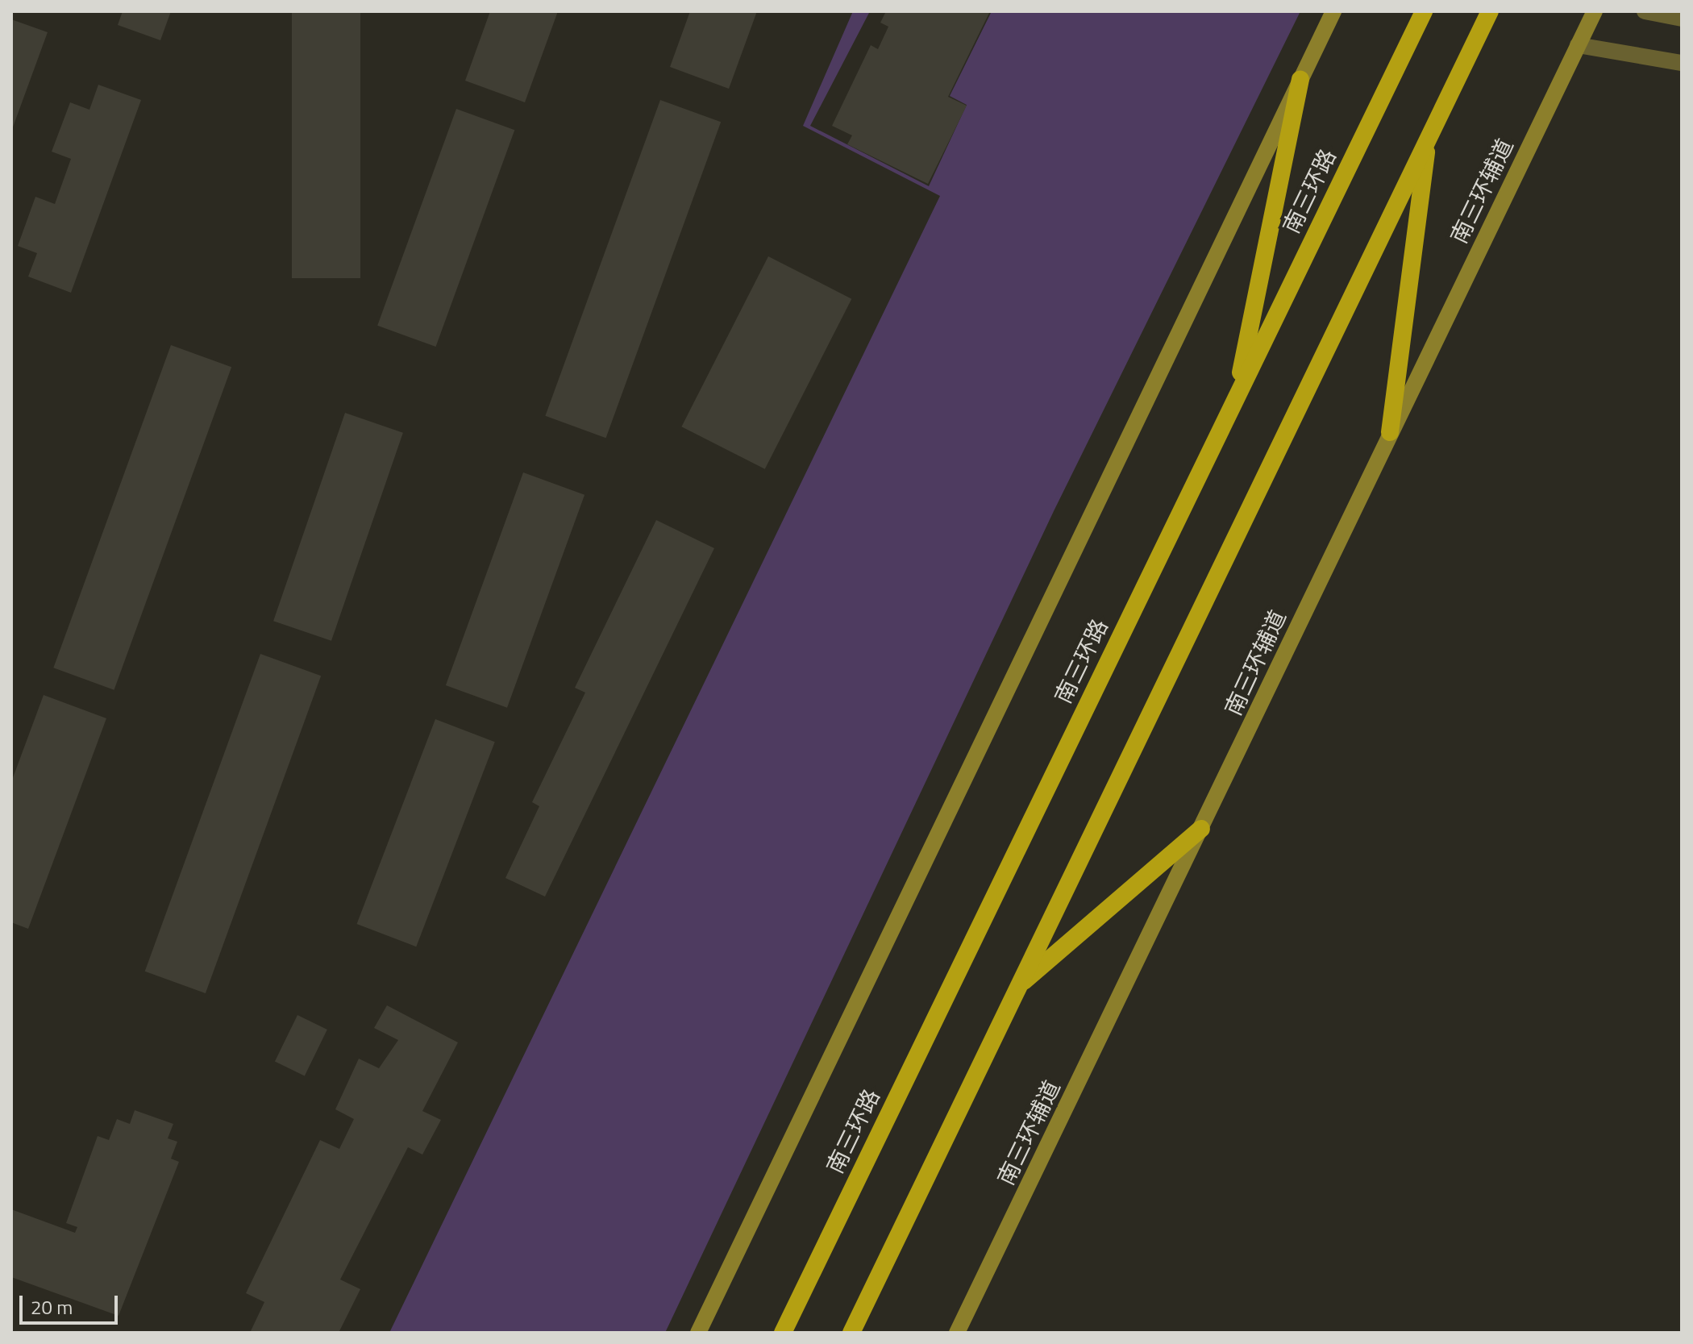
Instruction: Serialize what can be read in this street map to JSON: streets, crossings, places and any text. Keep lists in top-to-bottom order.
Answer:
{
  "streets": {
    "highway": ["南三环路"],
    "main road": ["南三环辅道"]
  },
  "scale_bar": "20 m"
}
